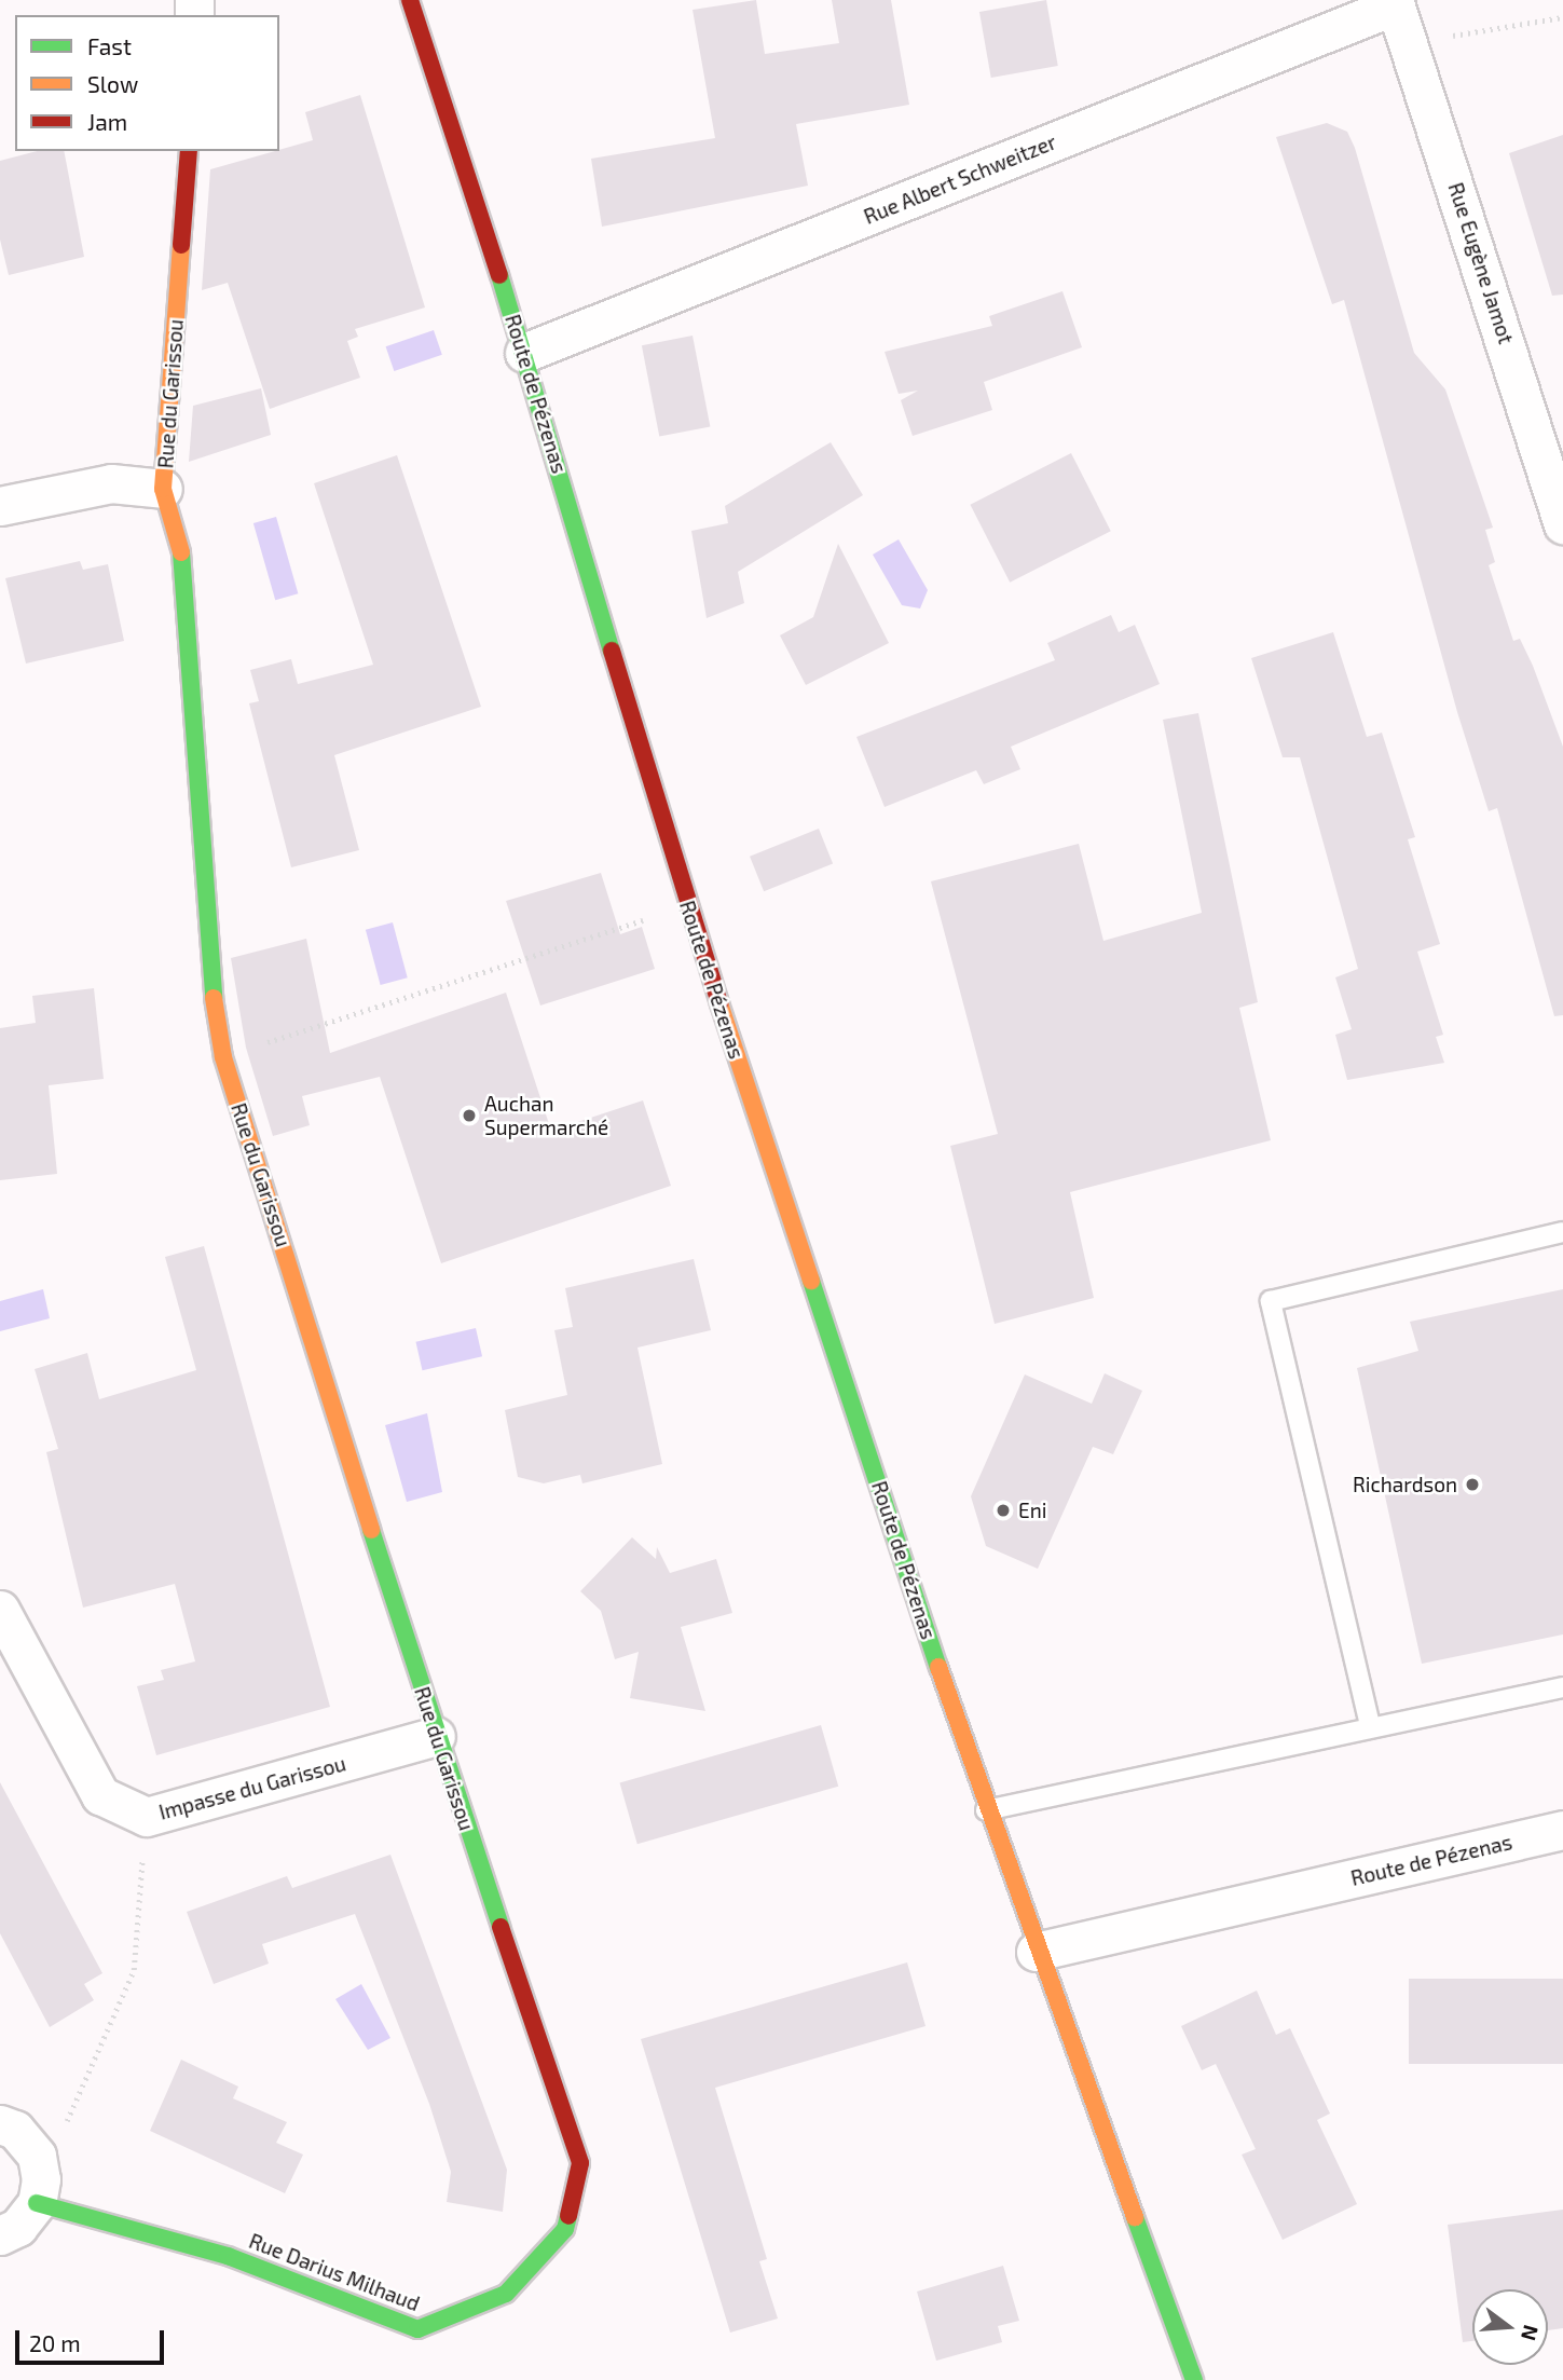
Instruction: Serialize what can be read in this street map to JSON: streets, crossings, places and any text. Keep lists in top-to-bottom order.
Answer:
{
  "streets": {
    "street": [
      "Rue Albert Schweitzer",
      "Rue Eugène Jamot",
      "Rue du Garissou",
      "Route de Pézenas",
      "Impasse du Garissou",
      "Rue Darius Milhaud"
    ]
  },
  "crossings": [
    ["Rue Albert Schweitzer", "Rue Eugène Jamot"],
    ["Rue Albert Schweitzer", "Route de Pézenas"],
    ["Rue du Garissou", "Impasse du Garissou"],
    ["Rue du Garissou", "Rue Darius Milhaud"]
  ],
  "places": ["Auchan Supermarché", "Richardson", "Eni"],
  "legend": ["Fast", "Slow", "Jam"],
  "scale_bar": "20 m",
  "north": "right"
}
